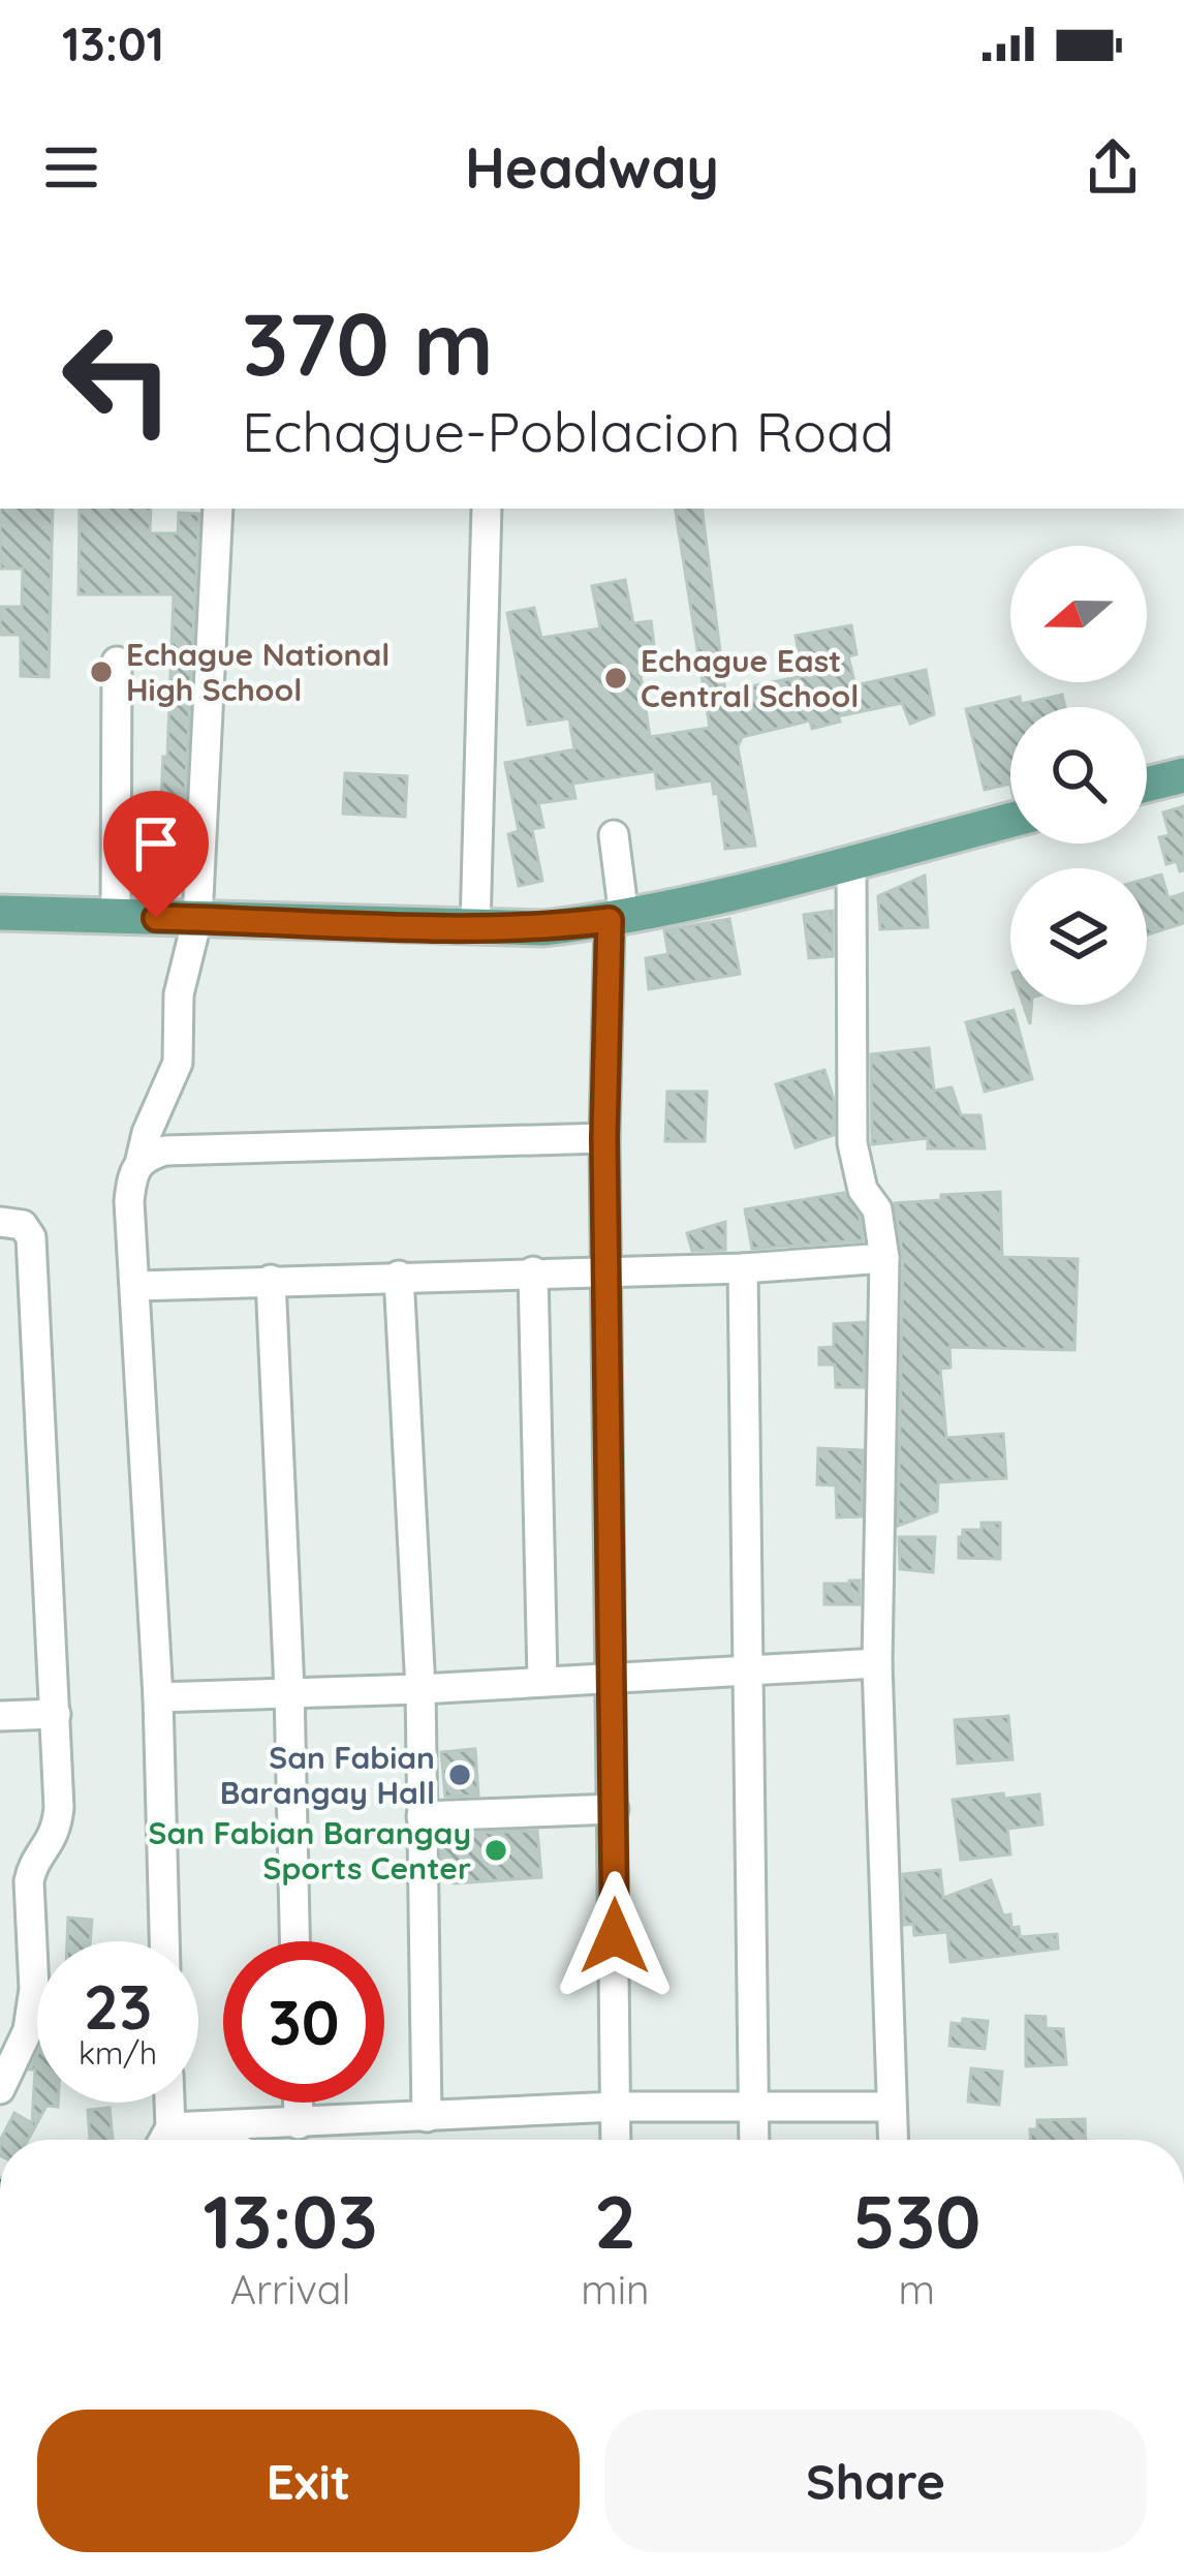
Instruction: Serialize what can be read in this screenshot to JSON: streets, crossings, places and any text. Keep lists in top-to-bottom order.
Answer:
{
  "places": [
    "Echague National High School",
    "Echague East Central School",
    "San Fabian Barangay Hall",
    "San Fabian Barangay Sports Center"
  ],
  "north": "left",
  "page": {
    "status": "13:01",
    "header": "Headway",
    "turn": ["370 m", "Echague-Poblacion Road"],
    "speed": "23 km/h",
    "limit": "30",
    "eta": [
      "13:03",
      "Arrival",
      "2",
      "min",
      "530",
      "m"
    ],
    "buttons": ["Exit", "Share"]
  }
}
